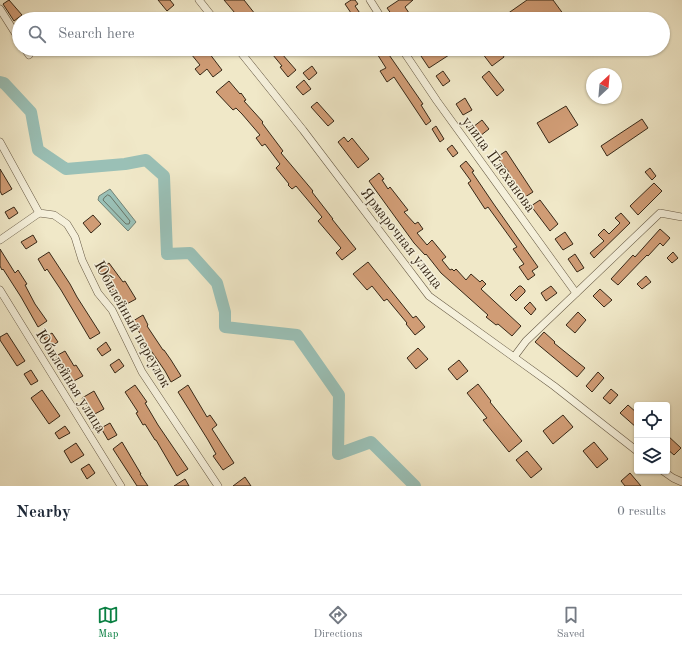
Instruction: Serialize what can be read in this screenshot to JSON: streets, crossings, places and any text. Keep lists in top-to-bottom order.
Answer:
{
  "streets": {
    "street": [
      "улица Плеханова",
      "Ярмарочная улица",
      "Юбилейный переулок",
      "Юбилейная улица"
    ]
  },
  "north": "top right",
  "page": {
    "search": "Search here",
    "heading": ["Nearby", "0 results"],
    "nav": ["Map", "Directions", "Saved"]
  }
}
